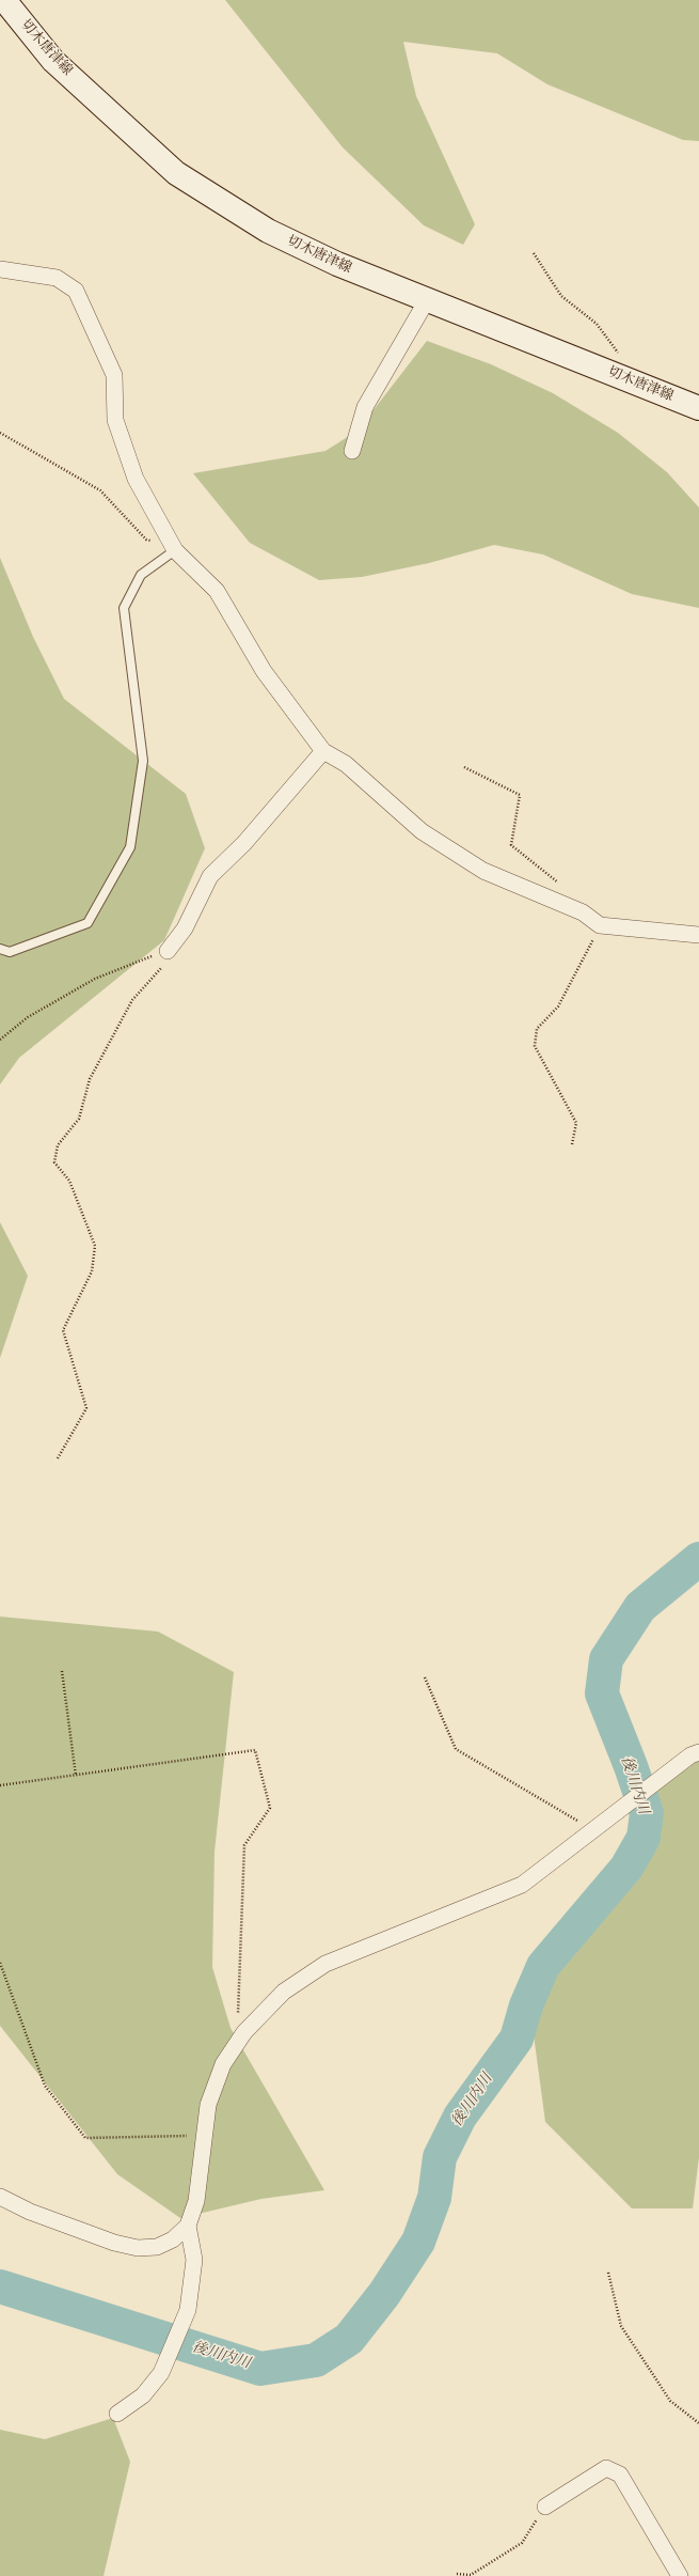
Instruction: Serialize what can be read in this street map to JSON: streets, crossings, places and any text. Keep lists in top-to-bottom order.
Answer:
{
  "streets": {
    "main road": ["切木唐津線"]
  },
  "water": ["後川内川"]
}
